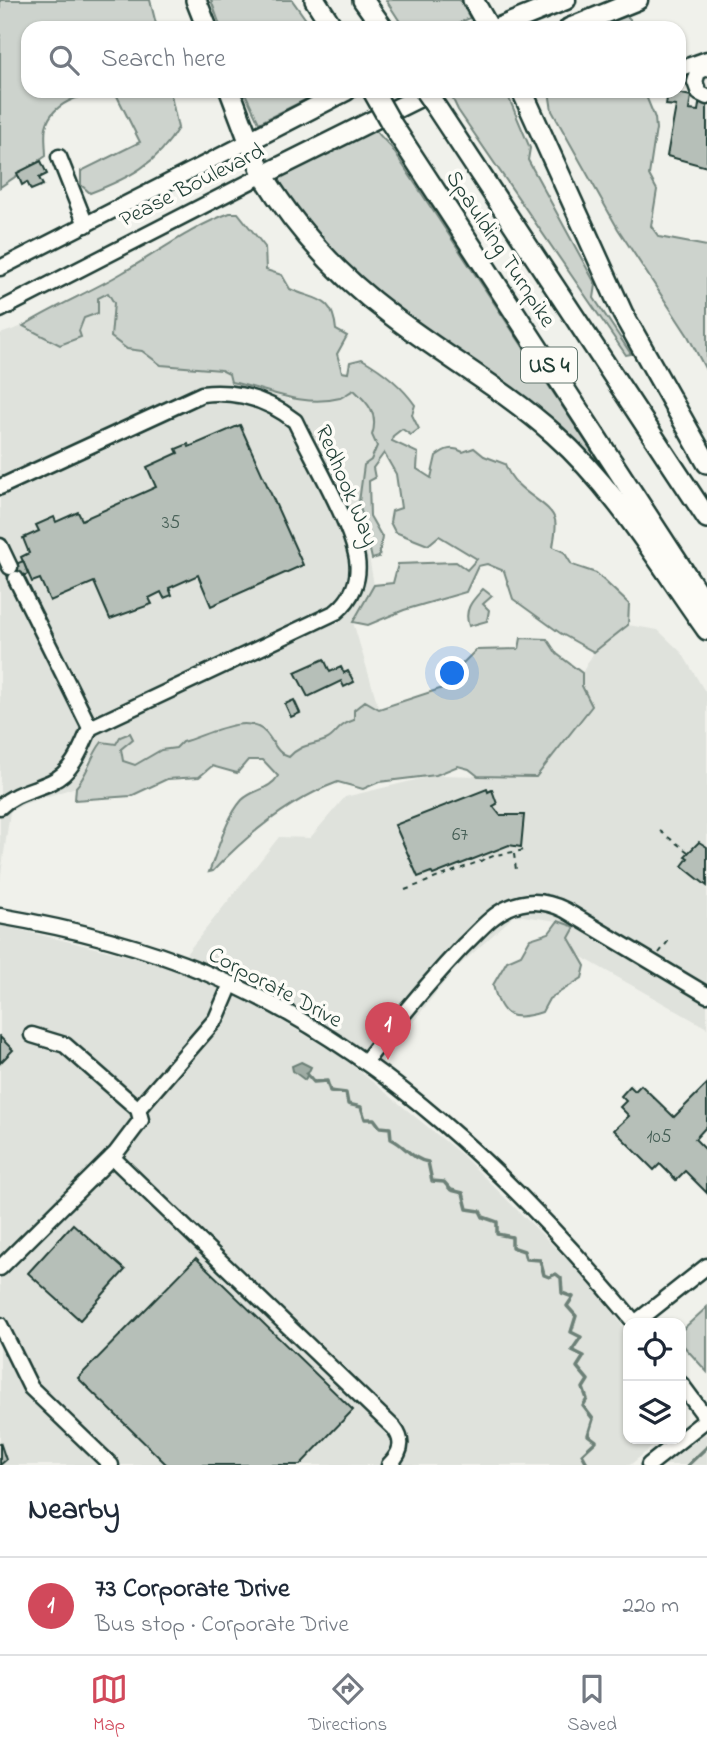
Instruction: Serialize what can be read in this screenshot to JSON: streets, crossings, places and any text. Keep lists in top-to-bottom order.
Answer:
{
  "streets": {
    "highway": ["Spaulding Turnpike", "US 4"],
    "main road": ["Pease Boulevard"],
    "street": ["Redhook Way", "Corporate Drive"]
  },
  "house_numbers": ["35", "67", "105"],
  "page": {
    "search": "Search here",
    "pins": "1",
    "heading": "Nearby",
    "list": [
      {
        "mark": "1",
        "name": "73 Corporate Drive",
        "note": "Bus stop · Corporate Drive",
        "value": "220 m"
      }
    ],
    "nav": ["Map", "Directions", "Saved"]
  }
}
